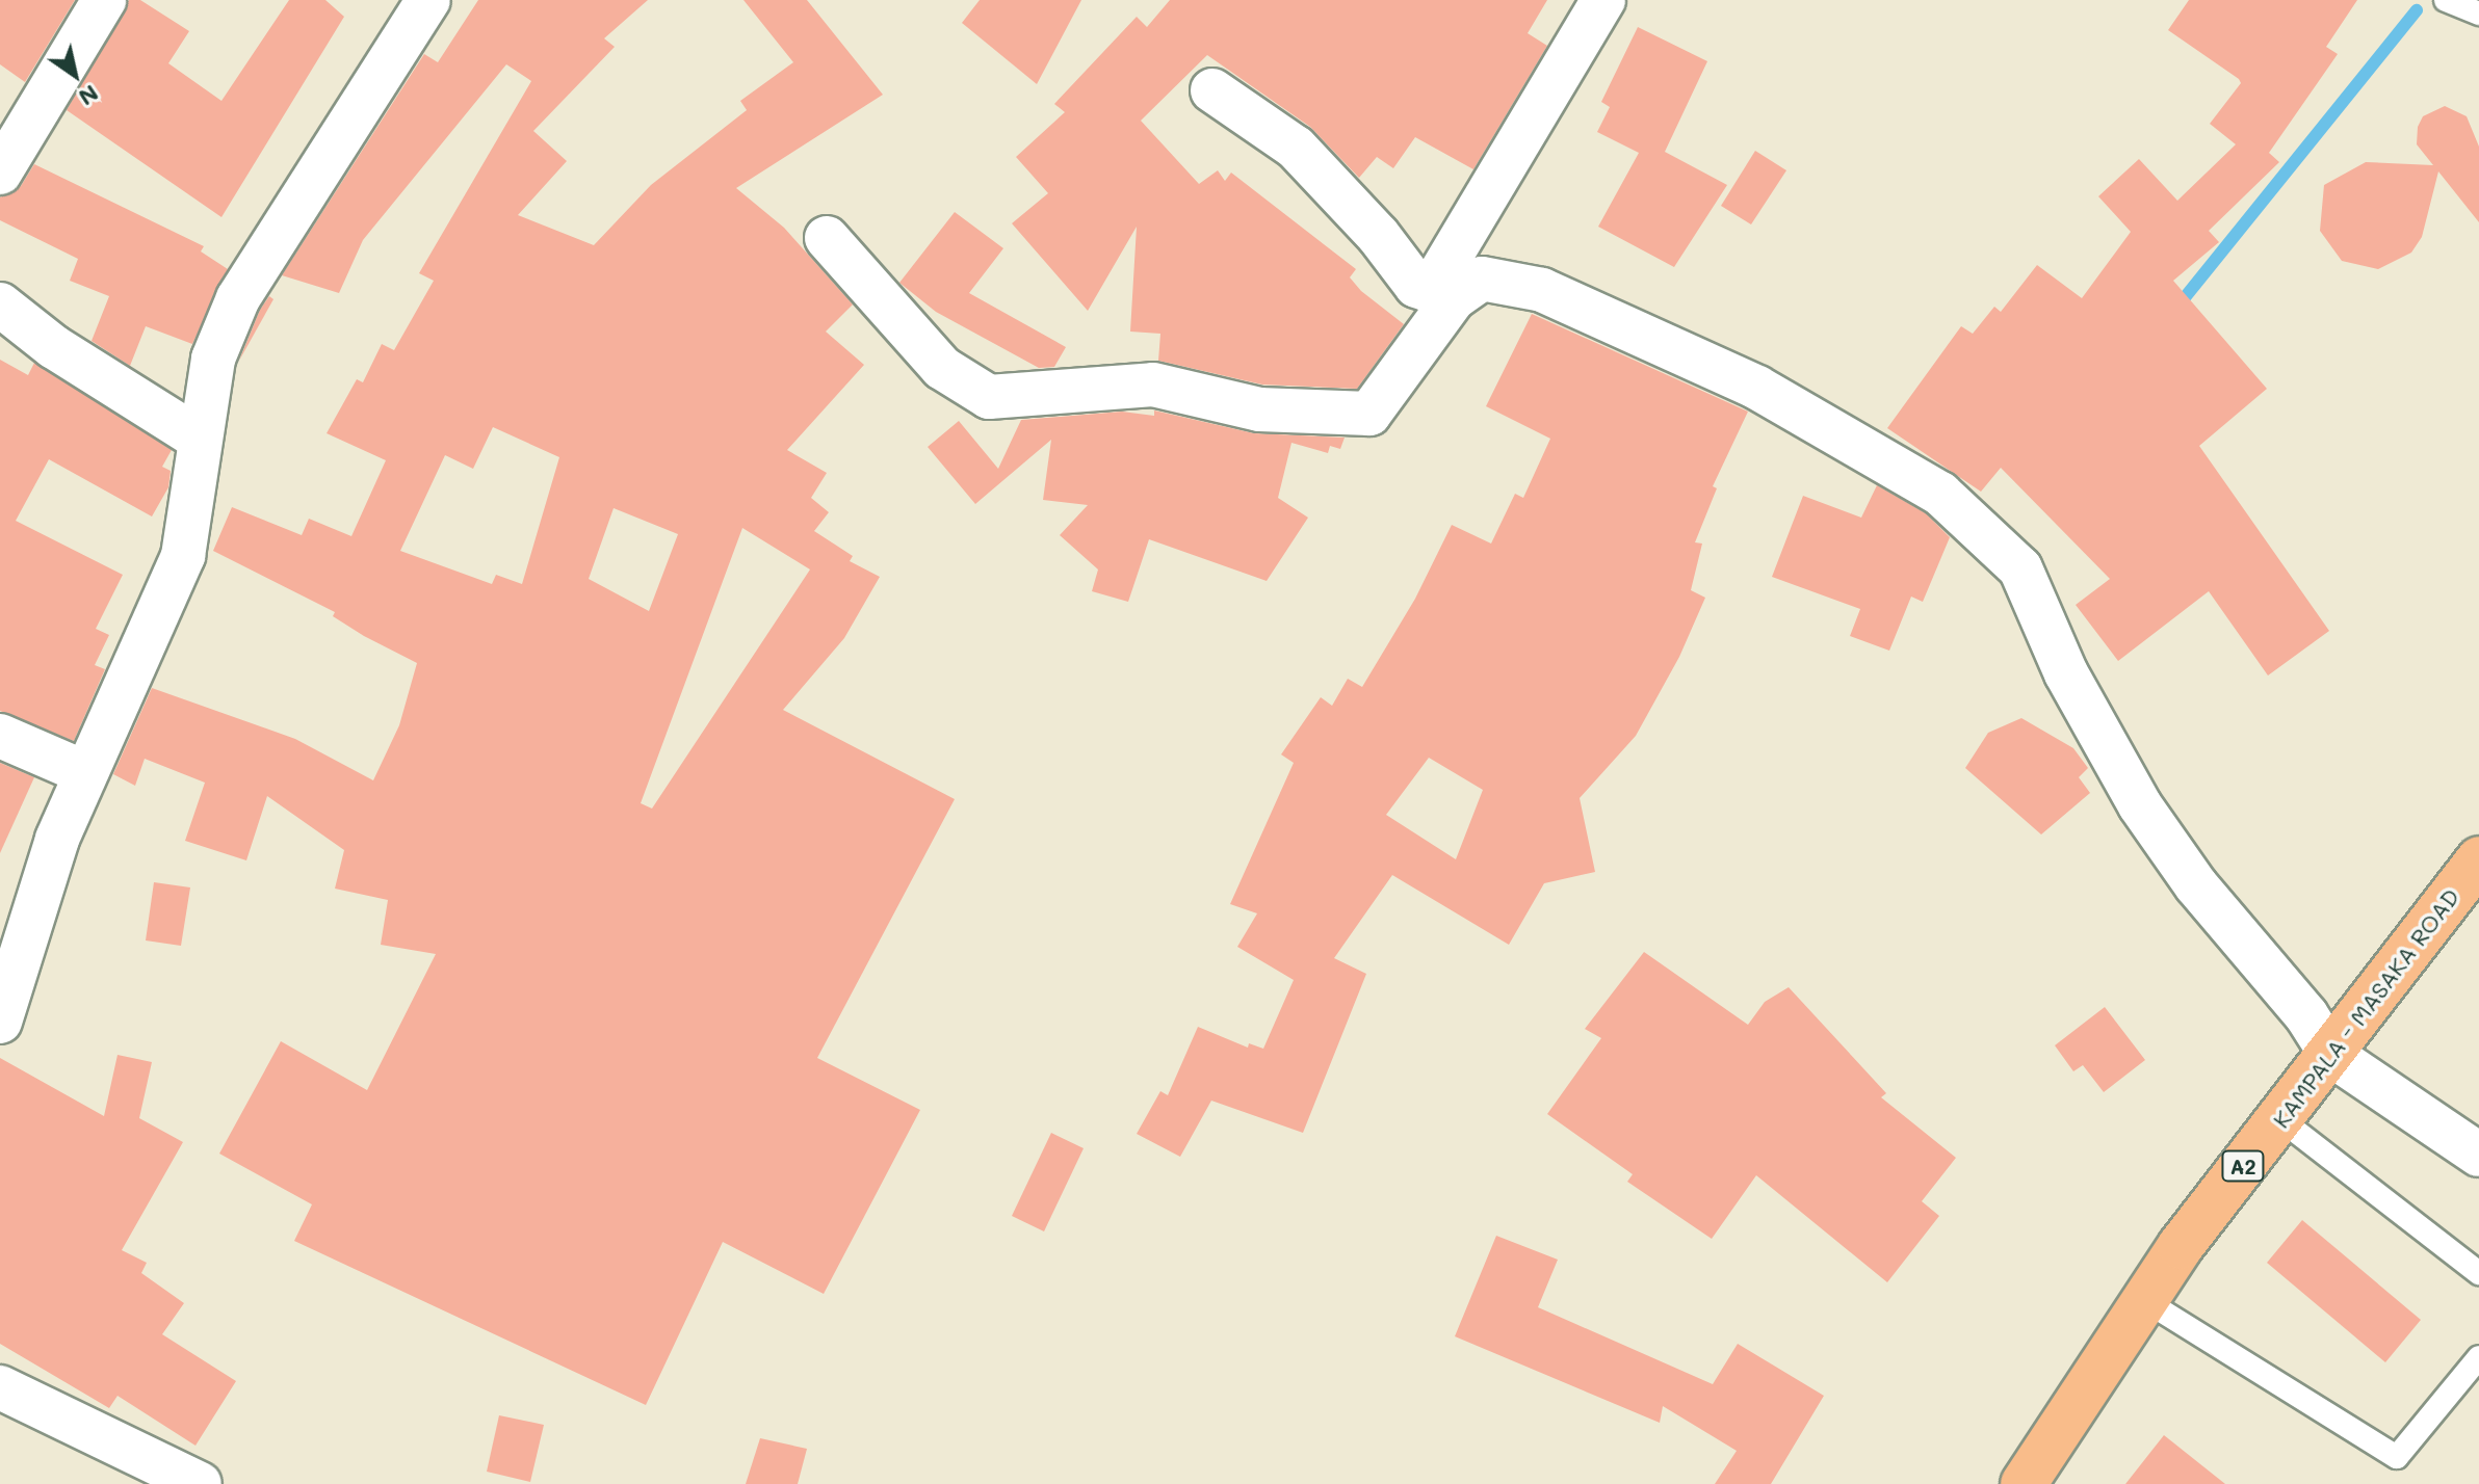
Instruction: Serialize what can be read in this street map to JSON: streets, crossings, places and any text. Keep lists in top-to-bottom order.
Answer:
{
  "streets": {
    "main road": ["KAMPALA - MASAKA ROAD", "A2"]
  },
  "north": "bottom right"
}
